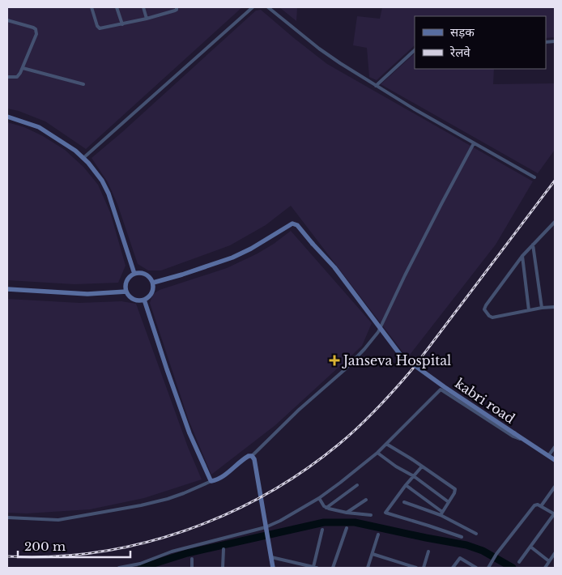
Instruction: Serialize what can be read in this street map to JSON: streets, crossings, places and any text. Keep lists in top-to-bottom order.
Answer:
{
  "streets": {
    "street": ["kabri road"]
  },
  "places": {
    "health": ["Janseva Hospital"]
  },
  "legend": ["सड़क", "रेलवे"],
  "scale_bar": "200 m"
}
